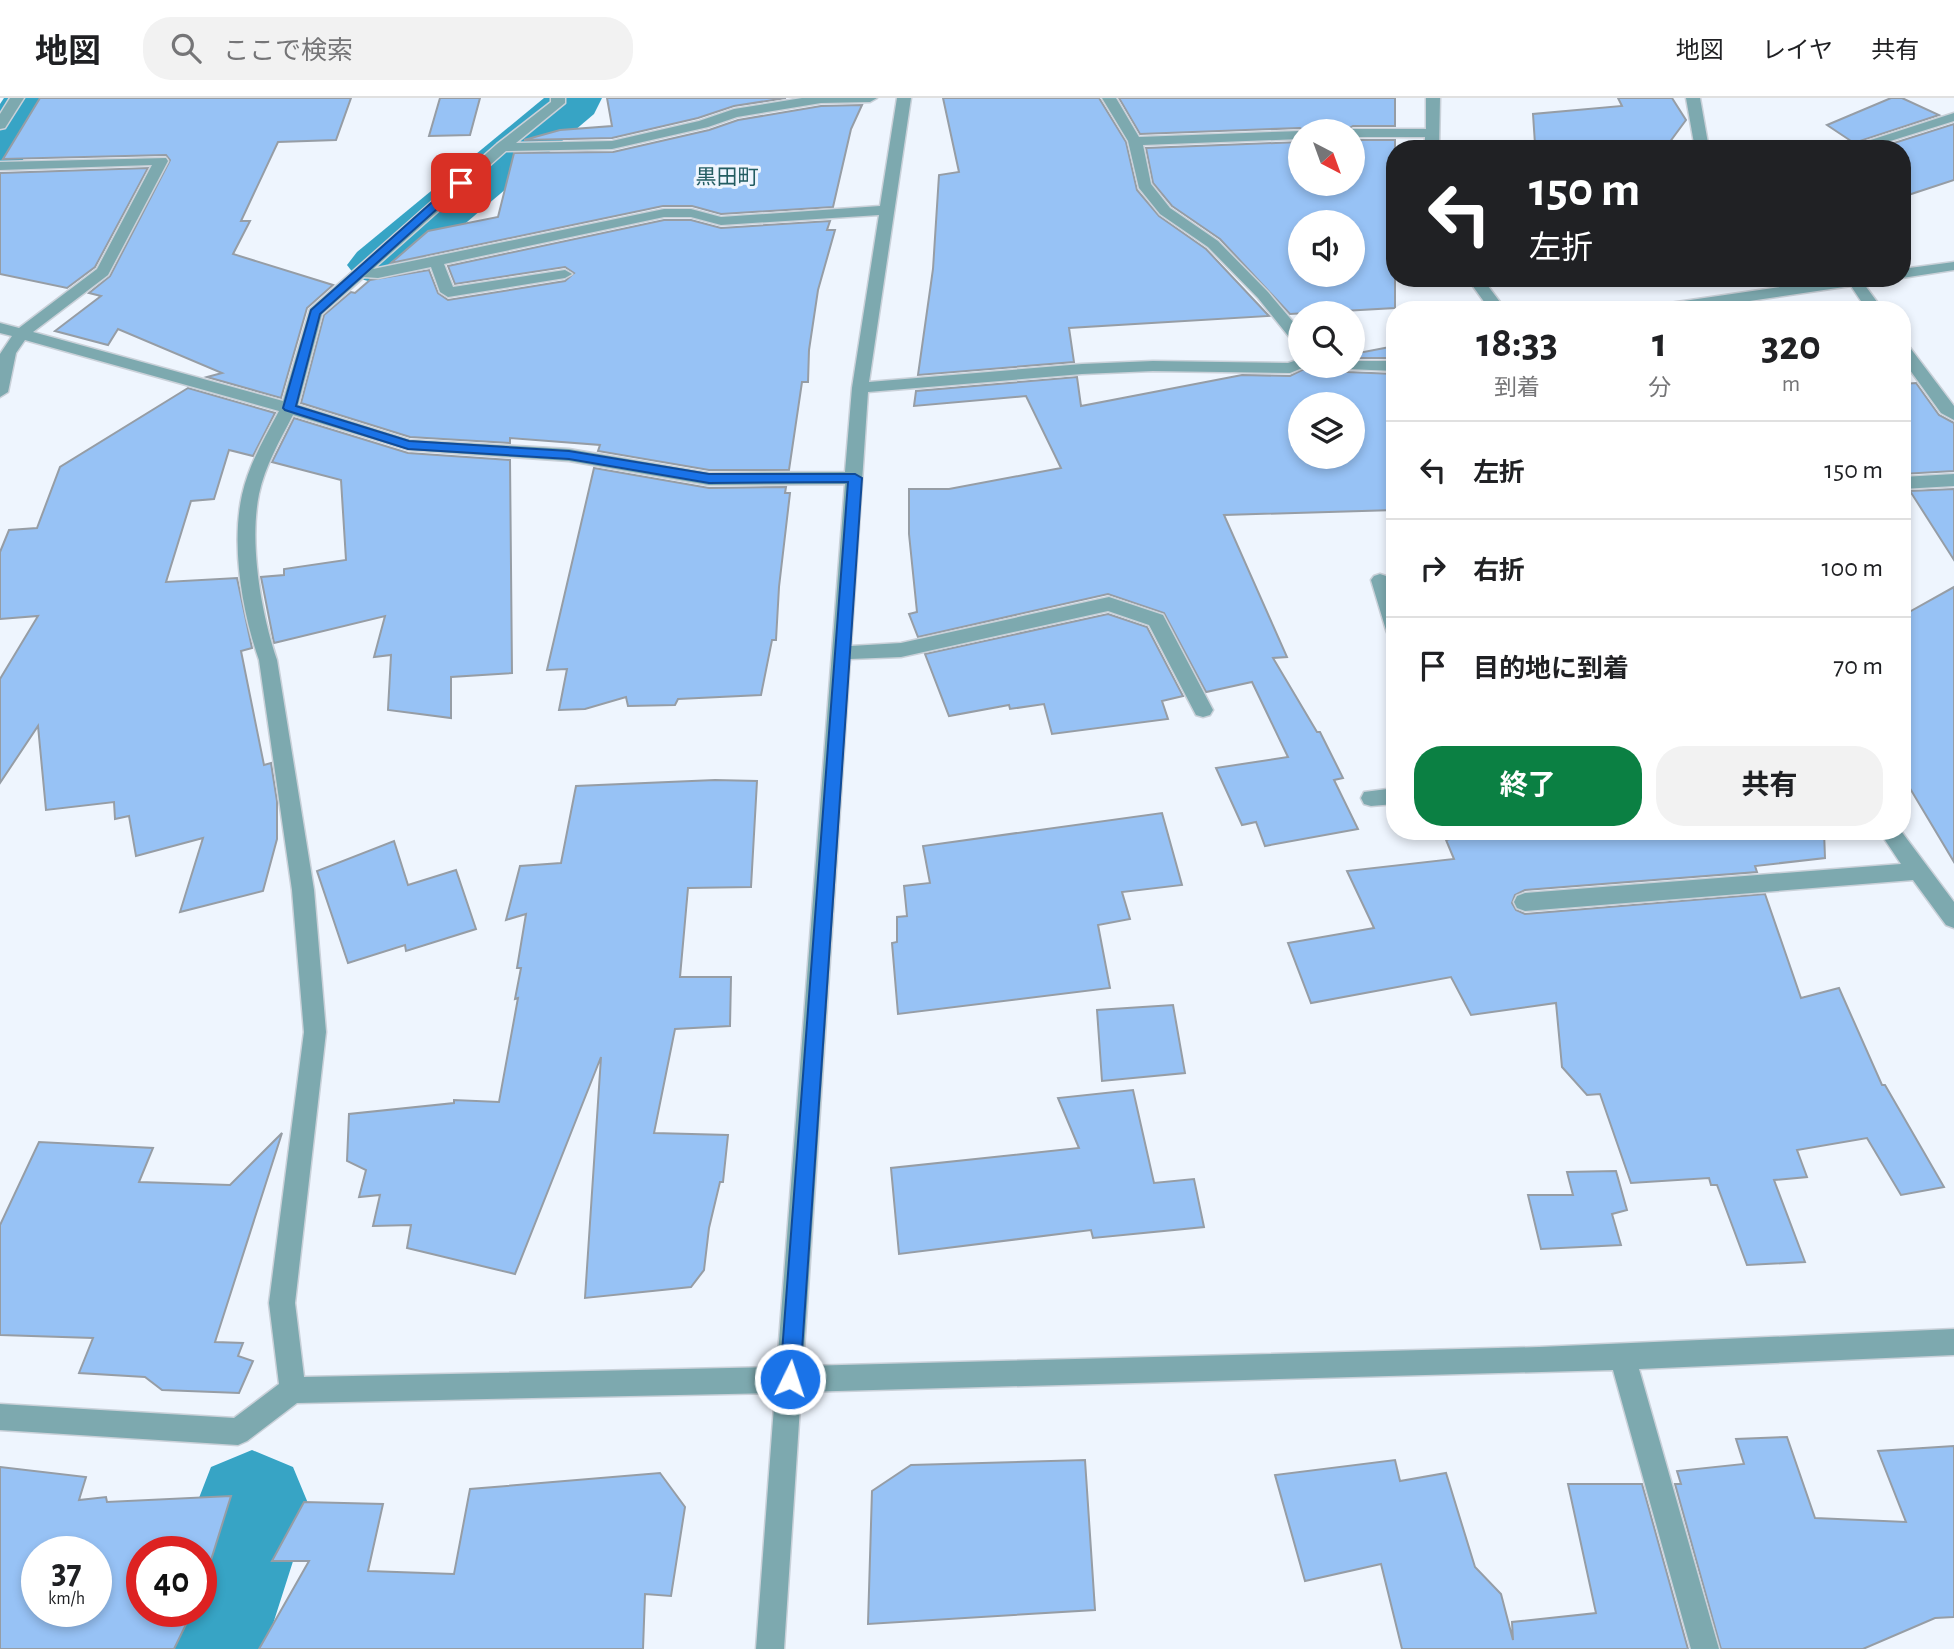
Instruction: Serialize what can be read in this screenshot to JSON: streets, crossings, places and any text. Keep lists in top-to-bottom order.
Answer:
{
  "districts": ["黒田町"],
  "north": "bottom right",
  "page": {
    "header": "地図",
    "search": "ここで検索",
    "nav": ["地図", "レイヤ", "共有"],
    "turn": ["150 m", "左折"],
    "eta": [
      "18:33",
      "到着",
      "1",
      "分",
      "320",
      "m"
    ],
    "list": [
      {
        "name": "左折",
        "value": "150 m"
      },
      {
        "name": "右折",
        "value": "100 m"
      },
      {
        "name": "目的地に到着",
        "value": "70 m"
      }
    ],
    "buttons": ["終了", "共有"],
    "speed": "37 km/h",
    "limit": "40"
  }
}
